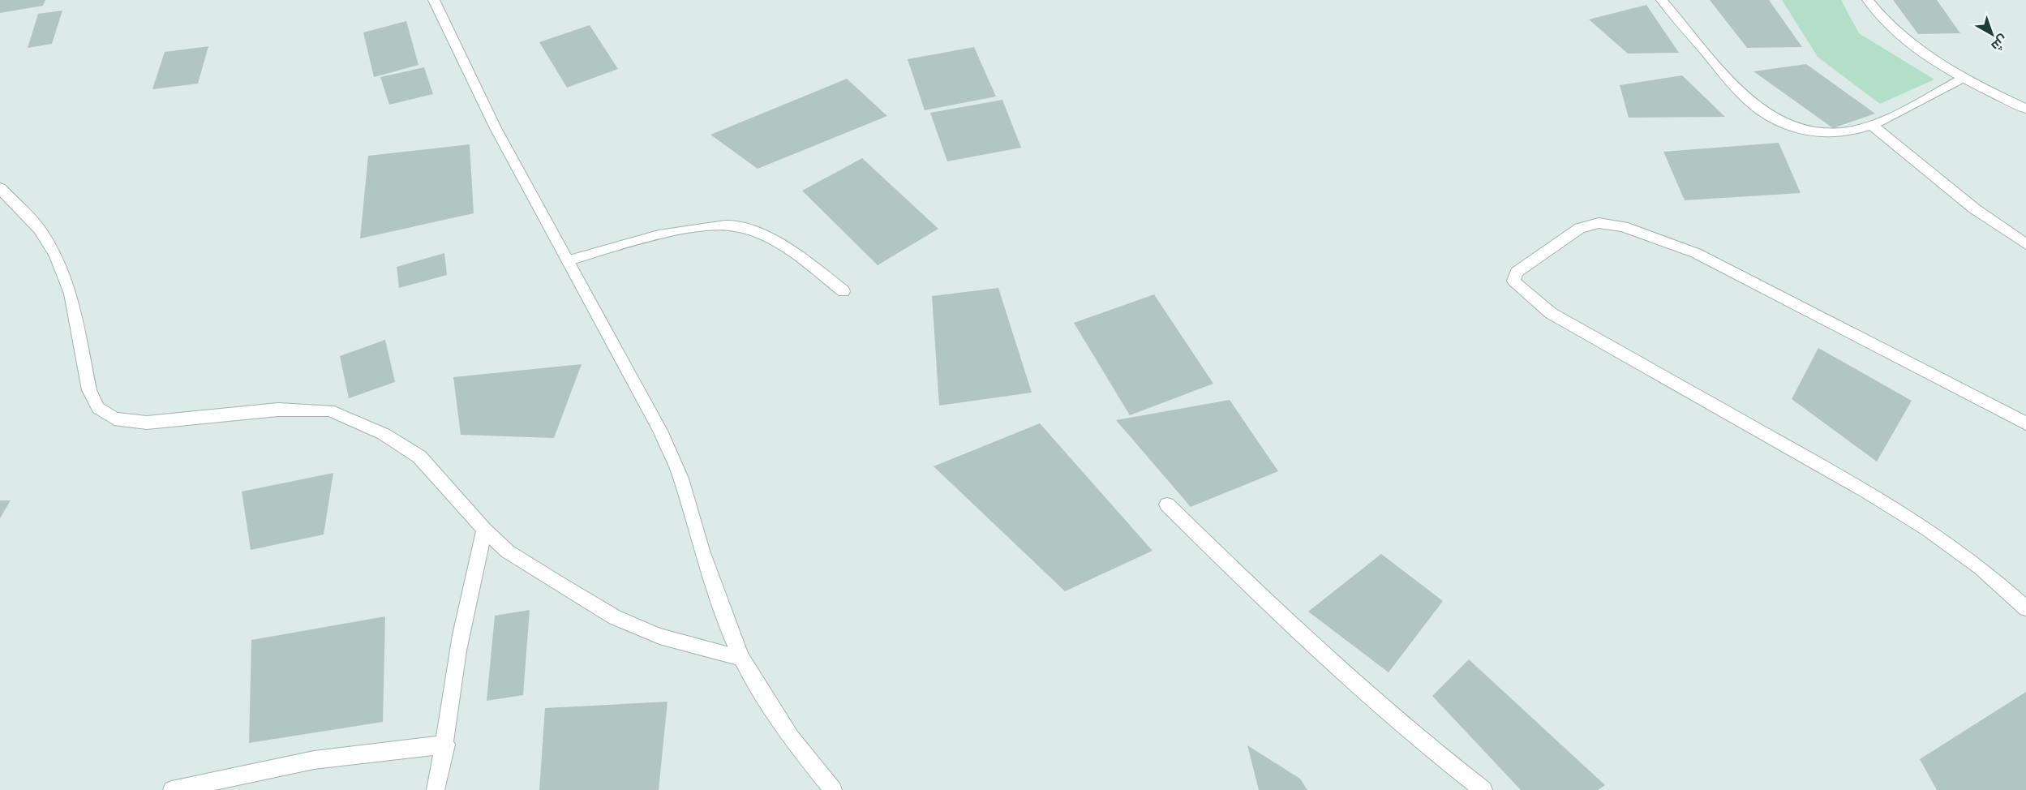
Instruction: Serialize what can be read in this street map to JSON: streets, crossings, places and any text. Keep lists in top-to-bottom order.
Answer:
{
  "north": "bottom right"
}
